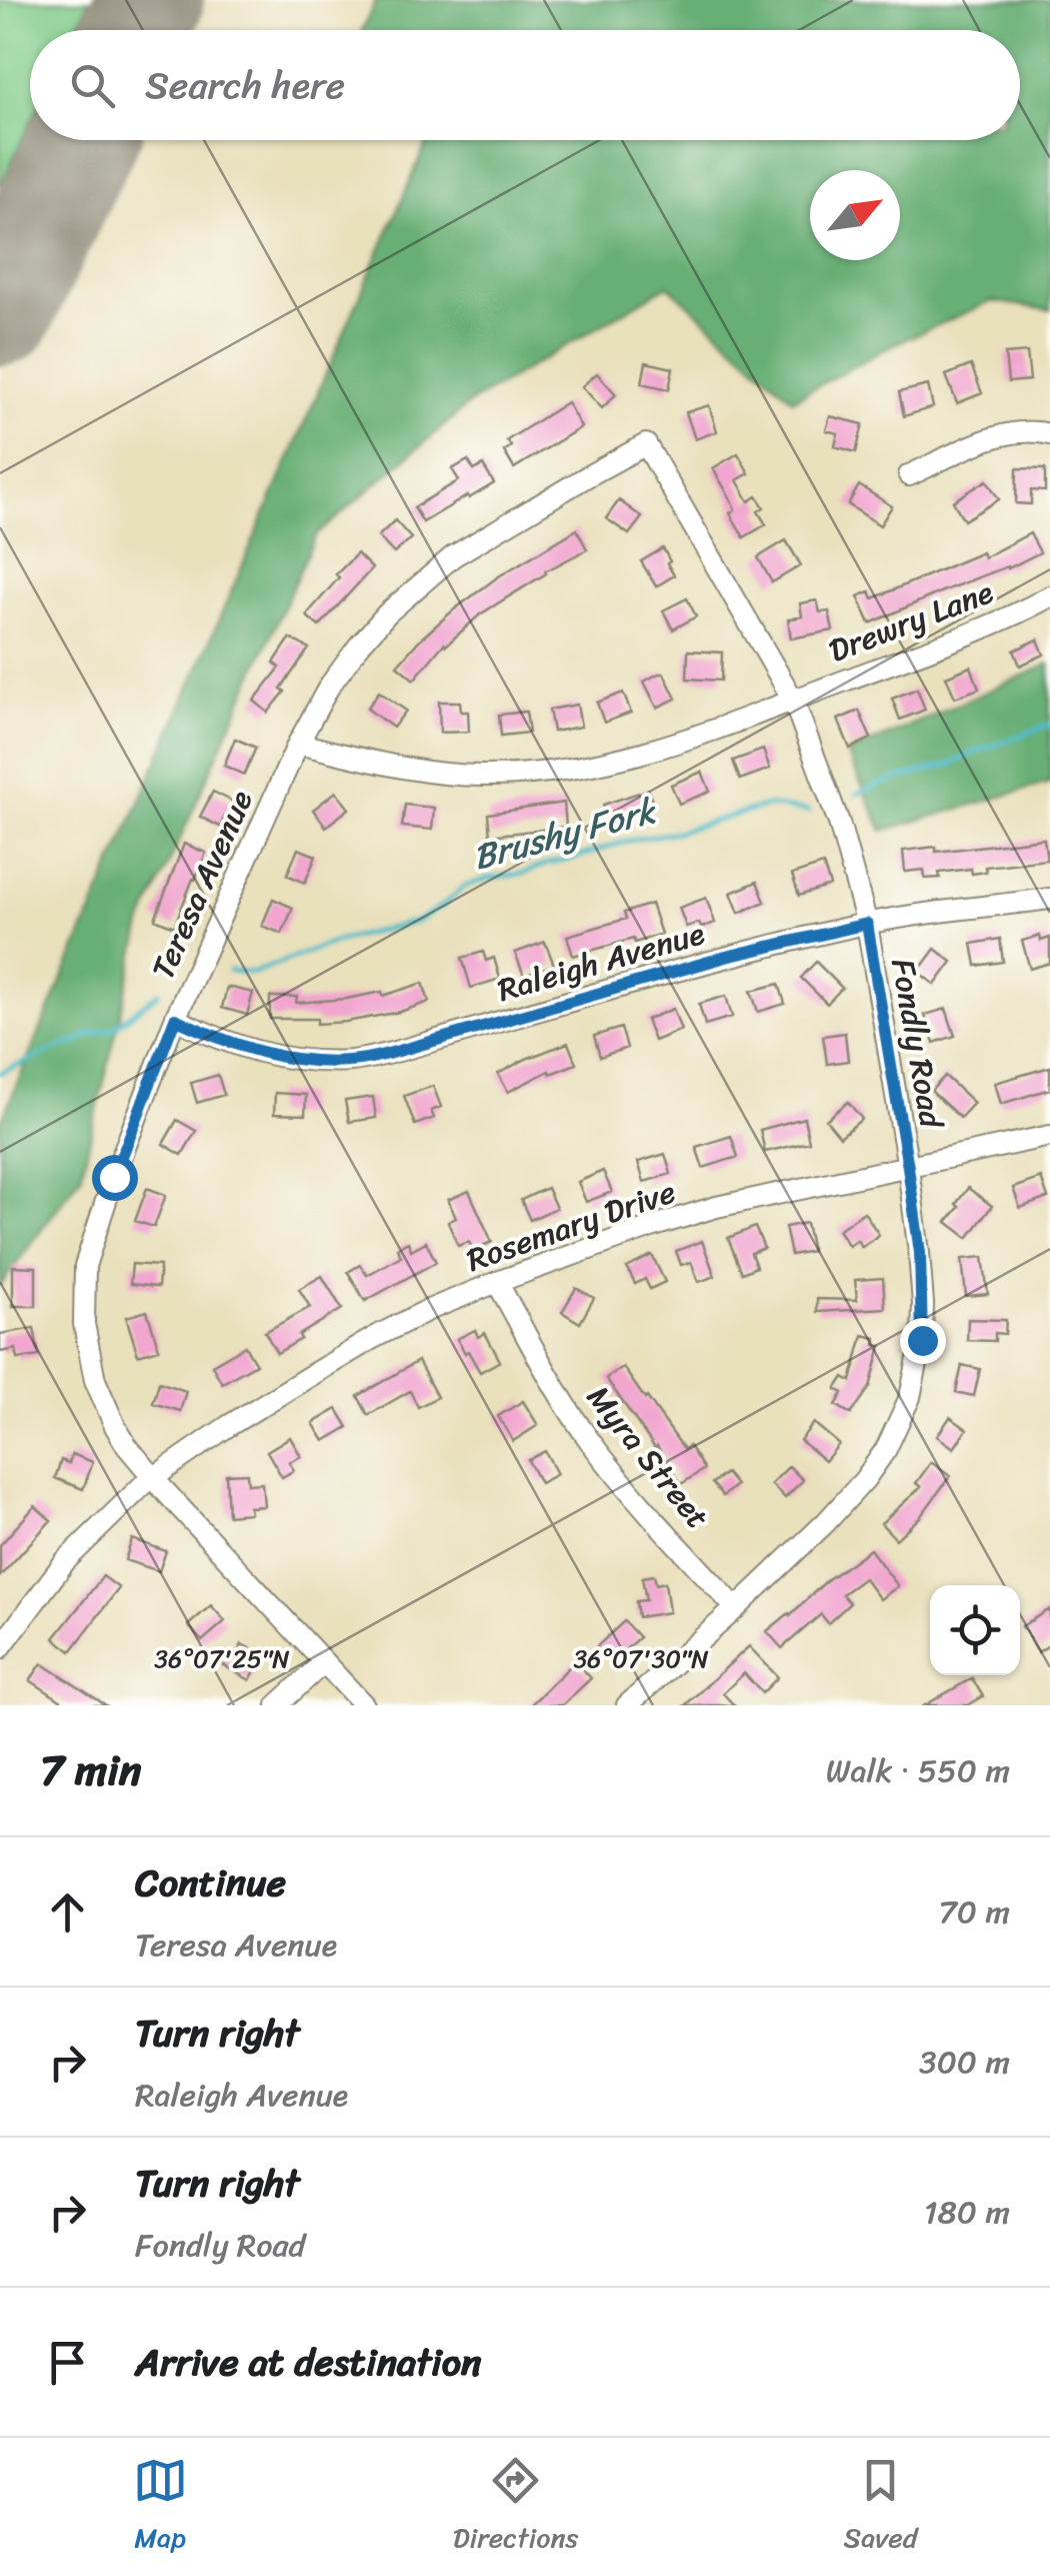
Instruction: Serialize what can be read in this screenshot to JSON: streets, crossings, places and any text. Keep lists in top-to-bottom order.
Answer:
{
  "streets": {
    "street": [
      "Drewry Lane",
      "Teresa Avenue",
      "Raleigh Avenue",
      "Fondly Road",
      "Rosemary Drive",
      "Myra Street"
    ]
  },
  "crossings": [
    ["Drewry Lane", "Teresa Avenue"],
    ["Drewry Lane", "Fondly Road"],
    ["Teresa Avenue", "Raleigh Avenue"],
    ["Teresa Avenue", "Fondly Road"],
    ["Teresa Avenue", "Rosemary Drive"],
    ["Raleigh Avenue", "Fondly Road"],
    ["Fondly Road", "Rosemary Drive"],
    ["Fondly Road", "Myra Street"],
    ["Rosemary Drive", "Myra Street"]
  ],
  "water": ["Brushy Fork"],
  "north": "top right",
  "page": {
    "search": "Search here",
    "heading": ["7 min", "Walk · 550 m"],
    "list": [
      ["Continue", "Teresa Avenue", "70 m"],
      ["Turn right", "Raleigh Avenue", "300 m"],
      ["Turn right", "Fondly Road", "180 m"],
      "Arrive at destination"
    ],
    "nav": ["Map", "Directions", "Saved"]
  },
  "coordinates": ["36°07'25\"N", "36°07'30\"N"]
}
